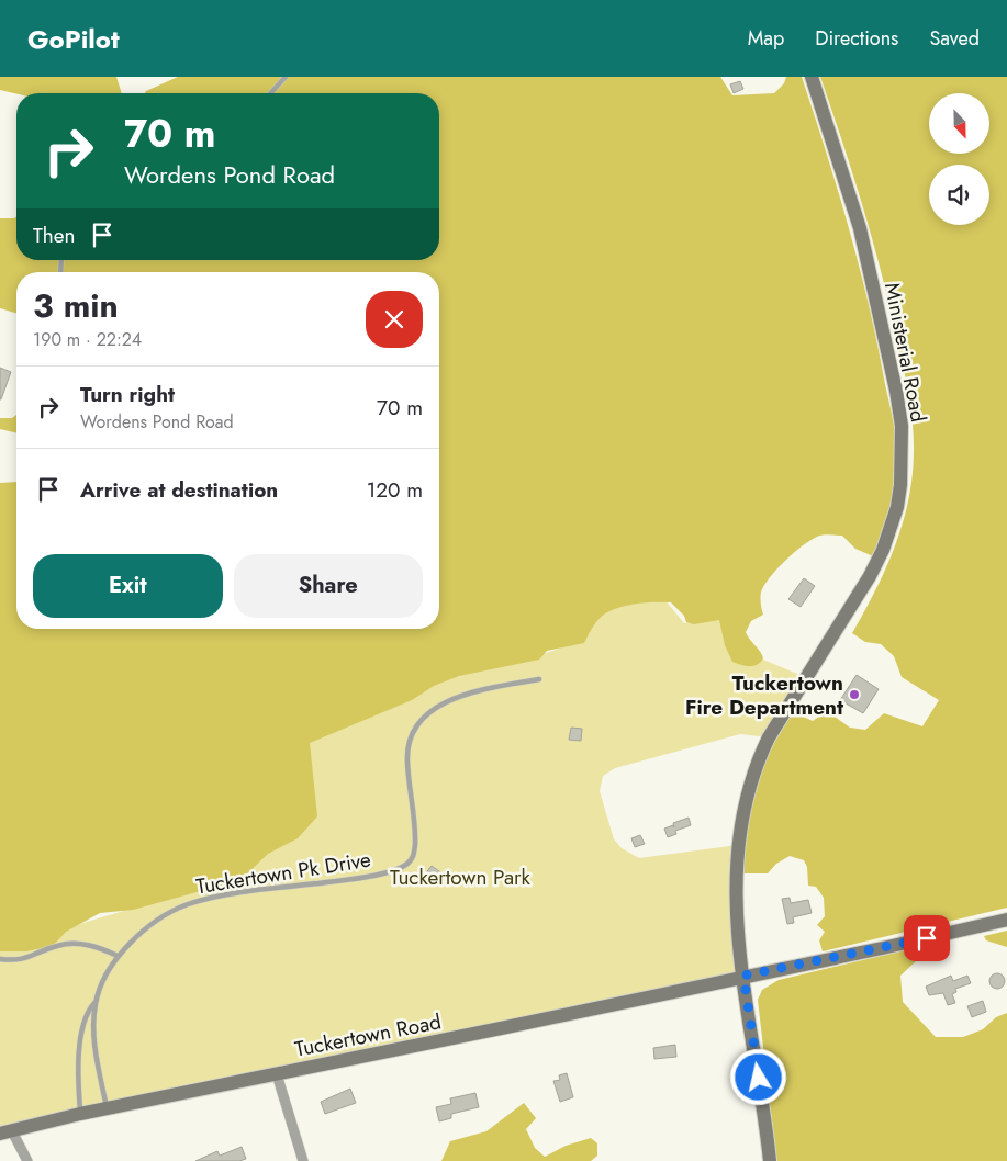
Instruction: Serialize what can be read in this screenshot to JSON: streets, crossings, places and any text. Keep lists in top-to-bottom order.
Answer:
{
  "streets": {
    "main road": ["Ministerial Road", "Tuckertown Road"],
    "lane": ["Tuckertown Pk Drive"]
  },
  "crossings": [
    ["Ministerial Road", "Tuckertown Road"],
    ["Tuckertown Pk Drive", "Tuckertown Road"]
  ],
  "parks": ["Tuckertown Park"],
  "places": ["Tuckertown Fire Department"],
  "north": "bottom",
  "page": {
    "header": "GoPilot",
    "nav": ["Map", "Directions", "Saved"],
    "turn": ["70 m", "Wordens Pond Road"],
    "then": "Then",
    "heading": ["3 min", "190 m · 22:24"],
    "list": [
      {
        "name": "Turn right",
        "note": "Wordens Pond Road",
        "value": "70 m"
      },
      {
        "name": "Arrive at destination",
        "value": "120 m"
      }
    ],
    "buttons": ["Exit", "Share"]
  }
}
